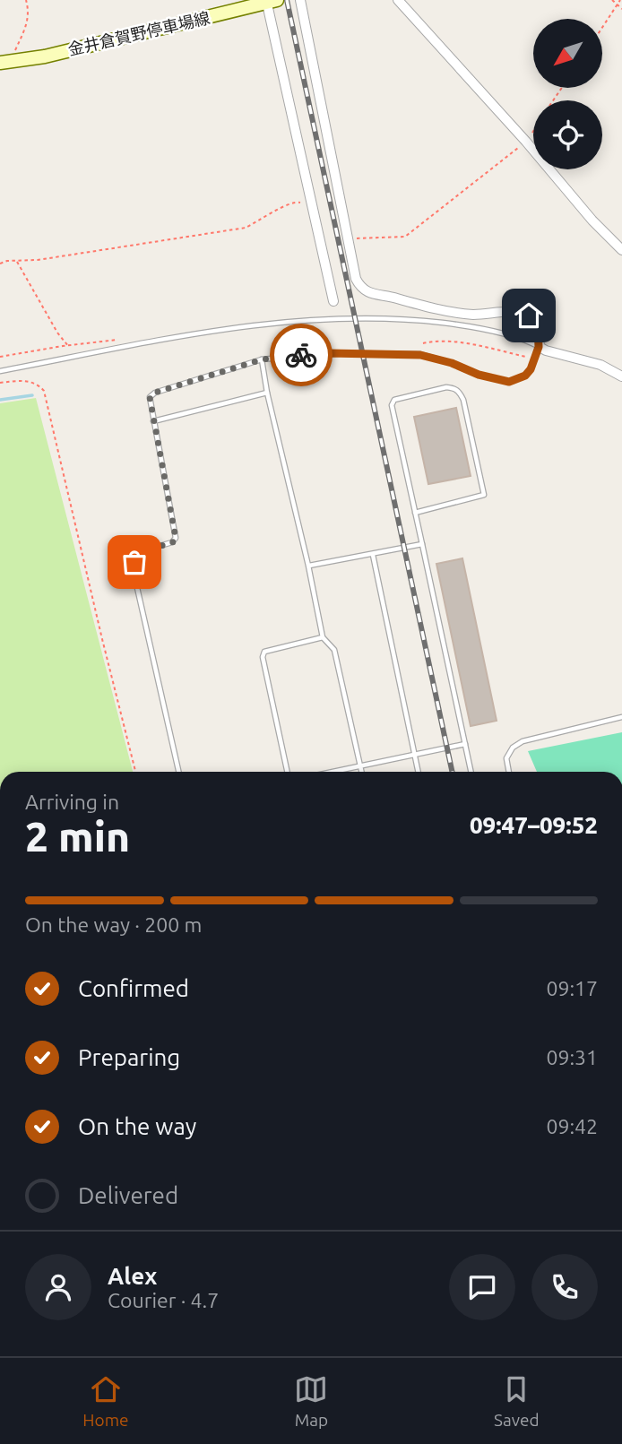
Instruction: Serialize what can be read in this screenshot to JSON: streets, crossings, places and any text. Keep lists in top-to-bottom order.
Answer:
{
  "streets": {
    "main road": ["金井倉賀野停車場線"]
  },
  "north": "bottom left",
  "page": {
    "heading": ["2 min", "Arriving in", "09:47–09:52"],
    "panel": ["Alex", "Courier · 4.7"],
    "bar": "On the way · 200 m",
    "list": [
      ["Confirmed", "09:17"],
      ["Preparing", "09:31"],
      ["On the way", "09:42"],
      "Delivered"
    ],
    "tabs": ["Home", "Map", "Saved"]
  }
}
